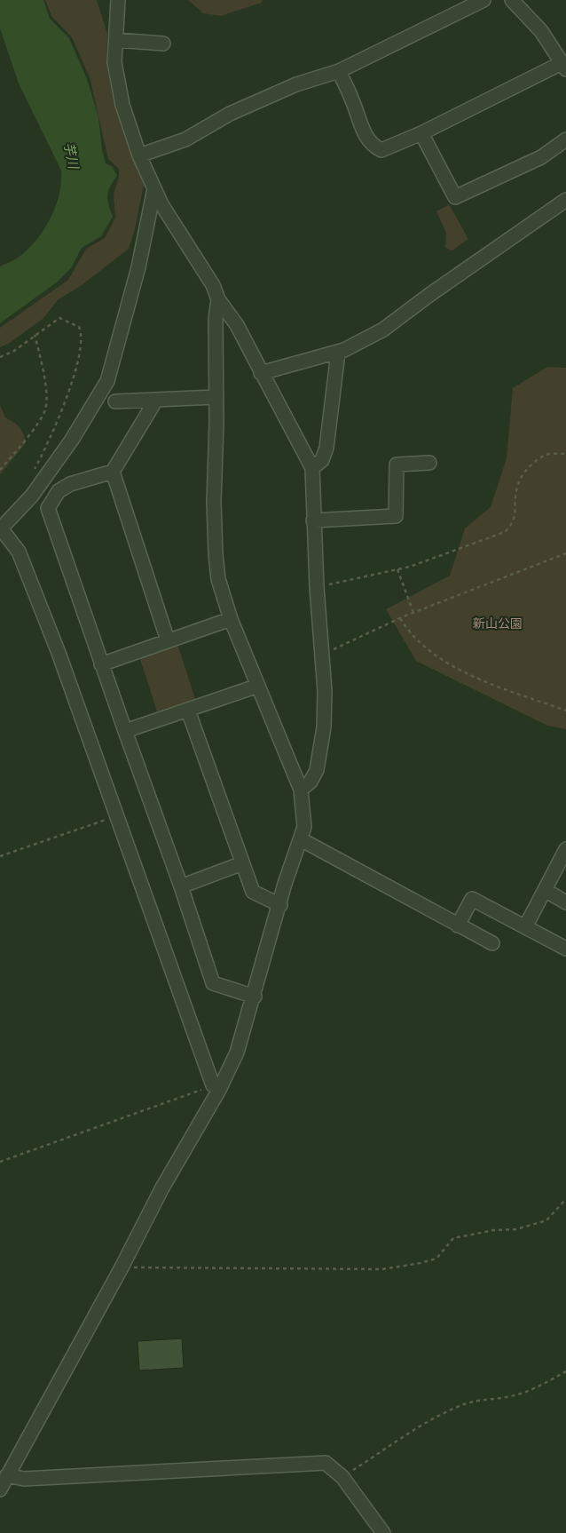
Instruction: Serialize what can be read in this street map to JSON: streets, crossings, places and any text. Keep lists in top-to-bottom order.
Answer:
{
  "water": ["芋川"],
  "parks": ["新山公園"]
}
